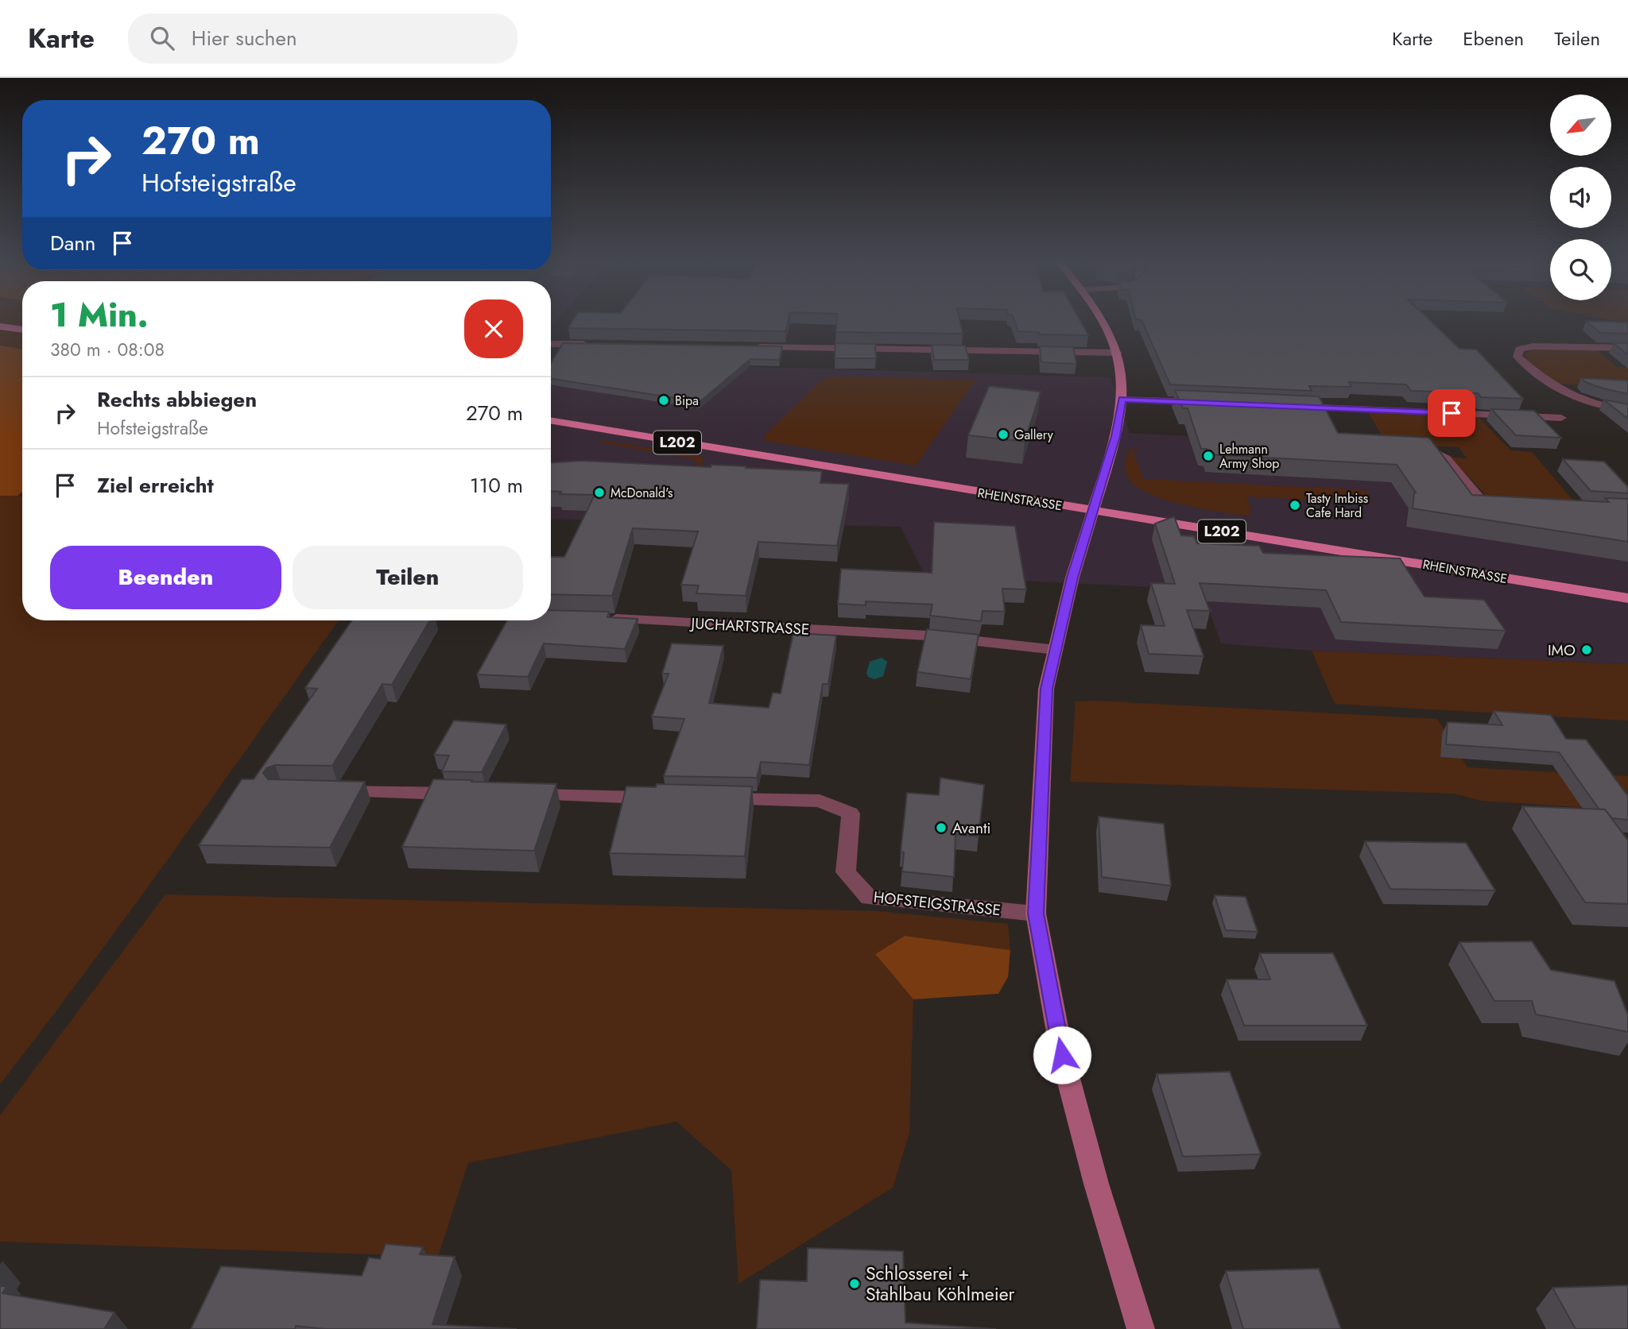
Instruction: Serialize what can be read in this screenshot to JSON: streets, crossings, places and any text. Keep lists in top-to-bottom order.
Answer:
{
  "streets": {
    "main road": ["L202", "RHEINSTRASSE"],
    "street": ["JUCHARTSTRASSE", "HOFSTEIGSTRASSE"]
  },
  "places": [
    "Bipa",
    "Gallery",
    "Lehmann Army Shop",
    "McDonald's",
    "Tasty Imbiss Cafe Hard",
    "IMO",
    "Avanti",
    "Schlosserei + Stahlbau Köhlmeier"
  ],
  "north": "bottom left",
  "page": {
    "header": "Karte",
    "search": "Hier suchen",
    "nav": ["Karte", "Ebenen", "Teilen"],
    "turn": ["270 m", "Hofsteigstraße"],
    "then": "Dann",
    "heading": ["1 Min.", "380 m · 08:08"],
    "list": [
      {
        "name": "Rechts abbiegen",
        "note": "Hofsteigstraße",
        "value": "270 m"
      },
      {
        "name": "Ziel erreicht",
        "value": "110 m"
      }
    ],
    "buttons": ["Beenden", "Teilen"]
  }
}
